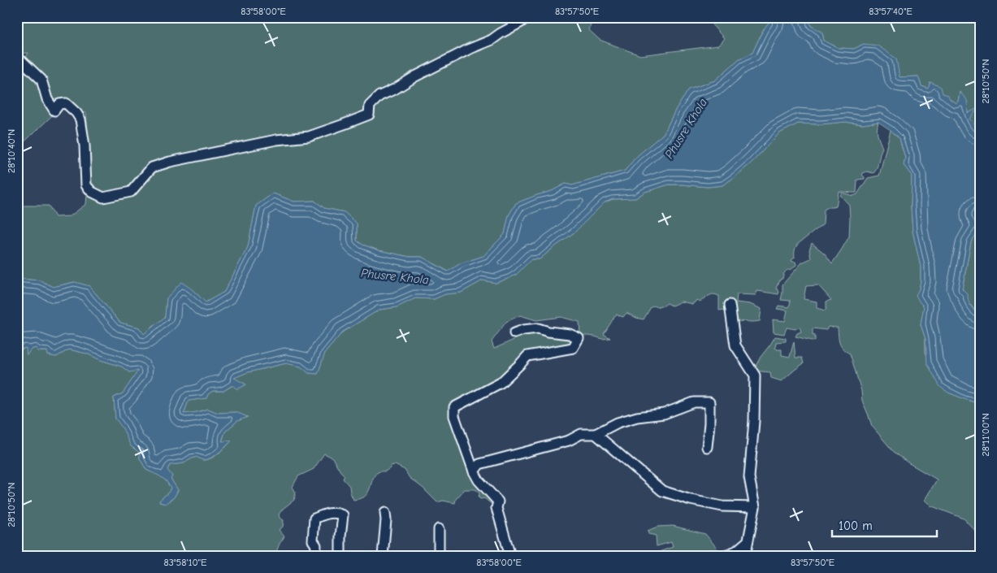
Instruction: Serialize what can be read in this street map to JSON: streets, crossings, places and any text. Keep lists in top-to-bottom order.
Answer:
{
  "water": ["Phusre Khola"],
  "scale_bar": "100 m",
  "coordinates": [
    "83°58'00\"E",
    "83°57'50\"E",
    "83°57'40\"E",
    "28°10'50\"N",
    "28°10'40\"N",
    "28°11'00\"N",
    "83°58'10\"E"
  ]
}
